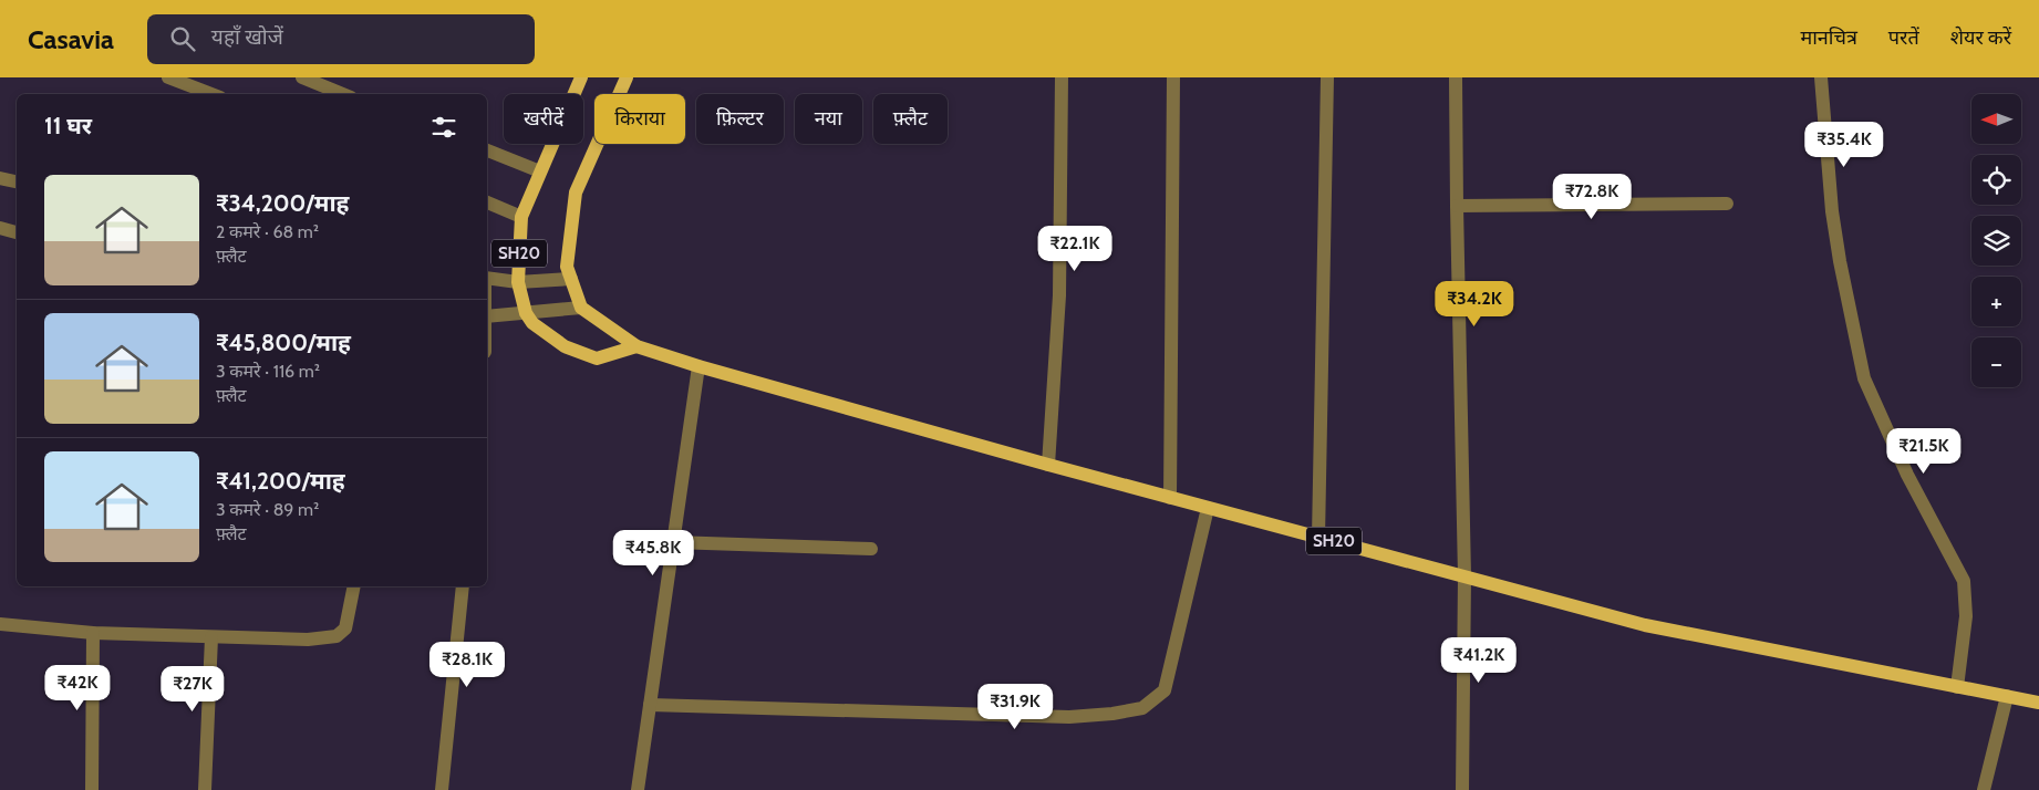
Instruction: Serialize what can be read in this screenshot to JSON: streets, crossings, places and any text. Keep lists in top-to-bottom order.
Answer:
{
  "streets": {
    "main road": ["SH20"]
  },
  "north": "left",
  "page": {
    "header": "Casavia",
    "search": "यहाँ खोजें",
    "nav": ["मानचित्र", "परतें", "शेयर करें"],
    "map_buttons": ["+", "−"],
    "chip": [
      "खरीदें",
      "किराया",
      "फ़िल्टर",
      "नया",
      "फ़्लैट"
    ],
    "heading": "11 घर",
    "price": [
      "₹35.4K",
      "₹72.8K",
      "₹22.1K",
      "₹34.2K",
      "₹21.5K",
      "₹45.8K",
      "₹41.2K",
      "₹28.1K",
      "₹42K",
      "₹27K",
      "₹31.9K"
    ],
    "list": [
      {
        "name": "₹34,200/माह",
        "note": "2 कमरे · 68 m² · फ़्लैट"
      },
      {
        "name": "₹45,800/माह",
        "note": "3 कमरे · 116 m² · फ़्लैट"
      },
      {
        "name": "₹41,200/माह",
        "note": "3 कमरे · 89 m² · फ़्लैट"
      }
    ]
  }
}
